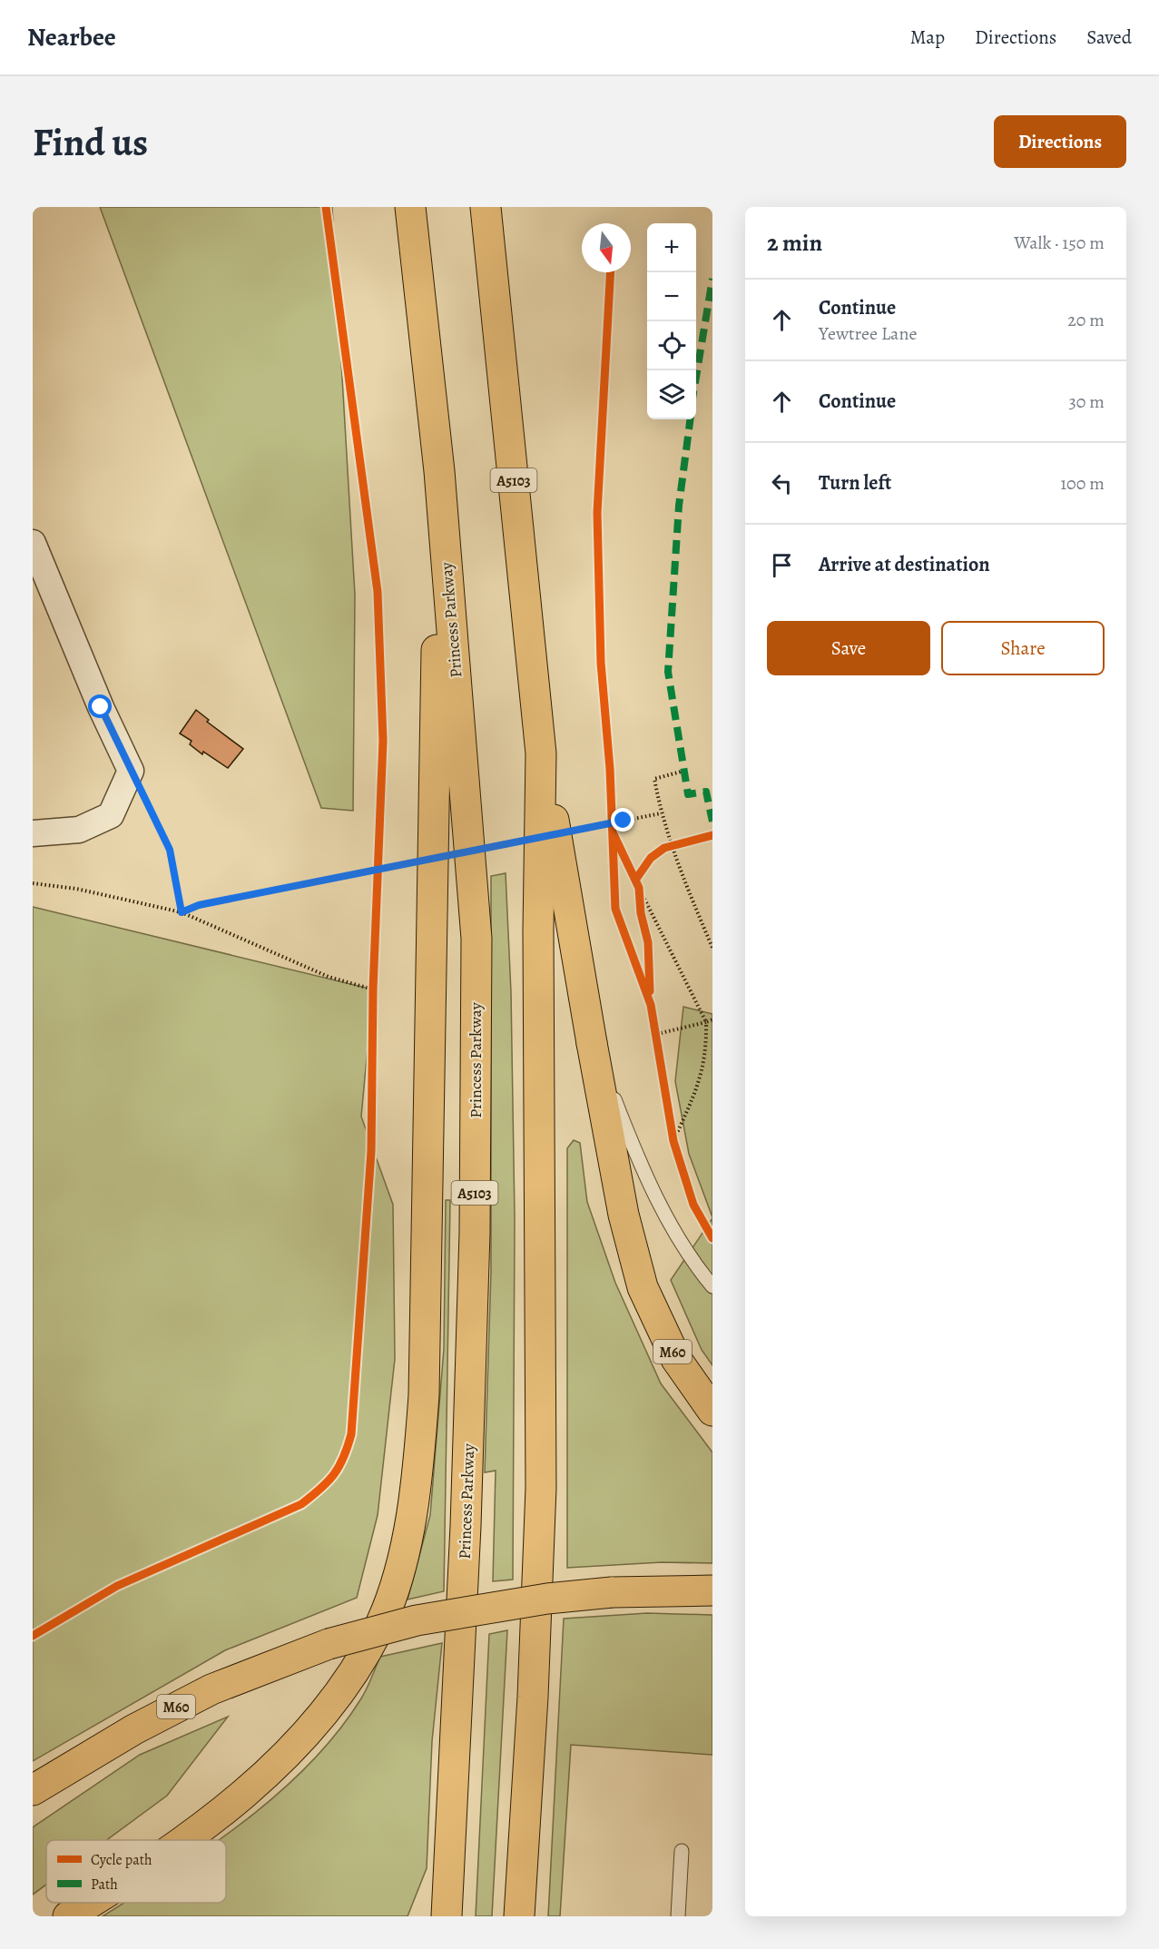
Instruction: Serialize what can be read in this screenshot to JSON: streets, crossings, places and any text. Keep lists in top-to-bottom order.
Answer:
{
  "streets": {
    "highway": ["A5103", "Princess Parkway", "M60"]
  },
  "legend": ["Cycle path", "Path"],
  "north": "bottom",
  "page": {
    "header": "Nearbee",
    "nav": ["Map", "Directions", "Saved"],
    "buttons": [
      "Directions",
      ["Save", "Share"]
    ],
    "title": "Find us",
    "heading": ["2 min", "Walk · 150 m"],
    "map_buttons": ["+", "−"],
    "list": [
      ["Continue", "Yewtree Lane", "20 m"],
      ["Continue", "30 m"],
      ["Turn left", "100 m"],
      "Arrive at destination"
    ]
  }
}
